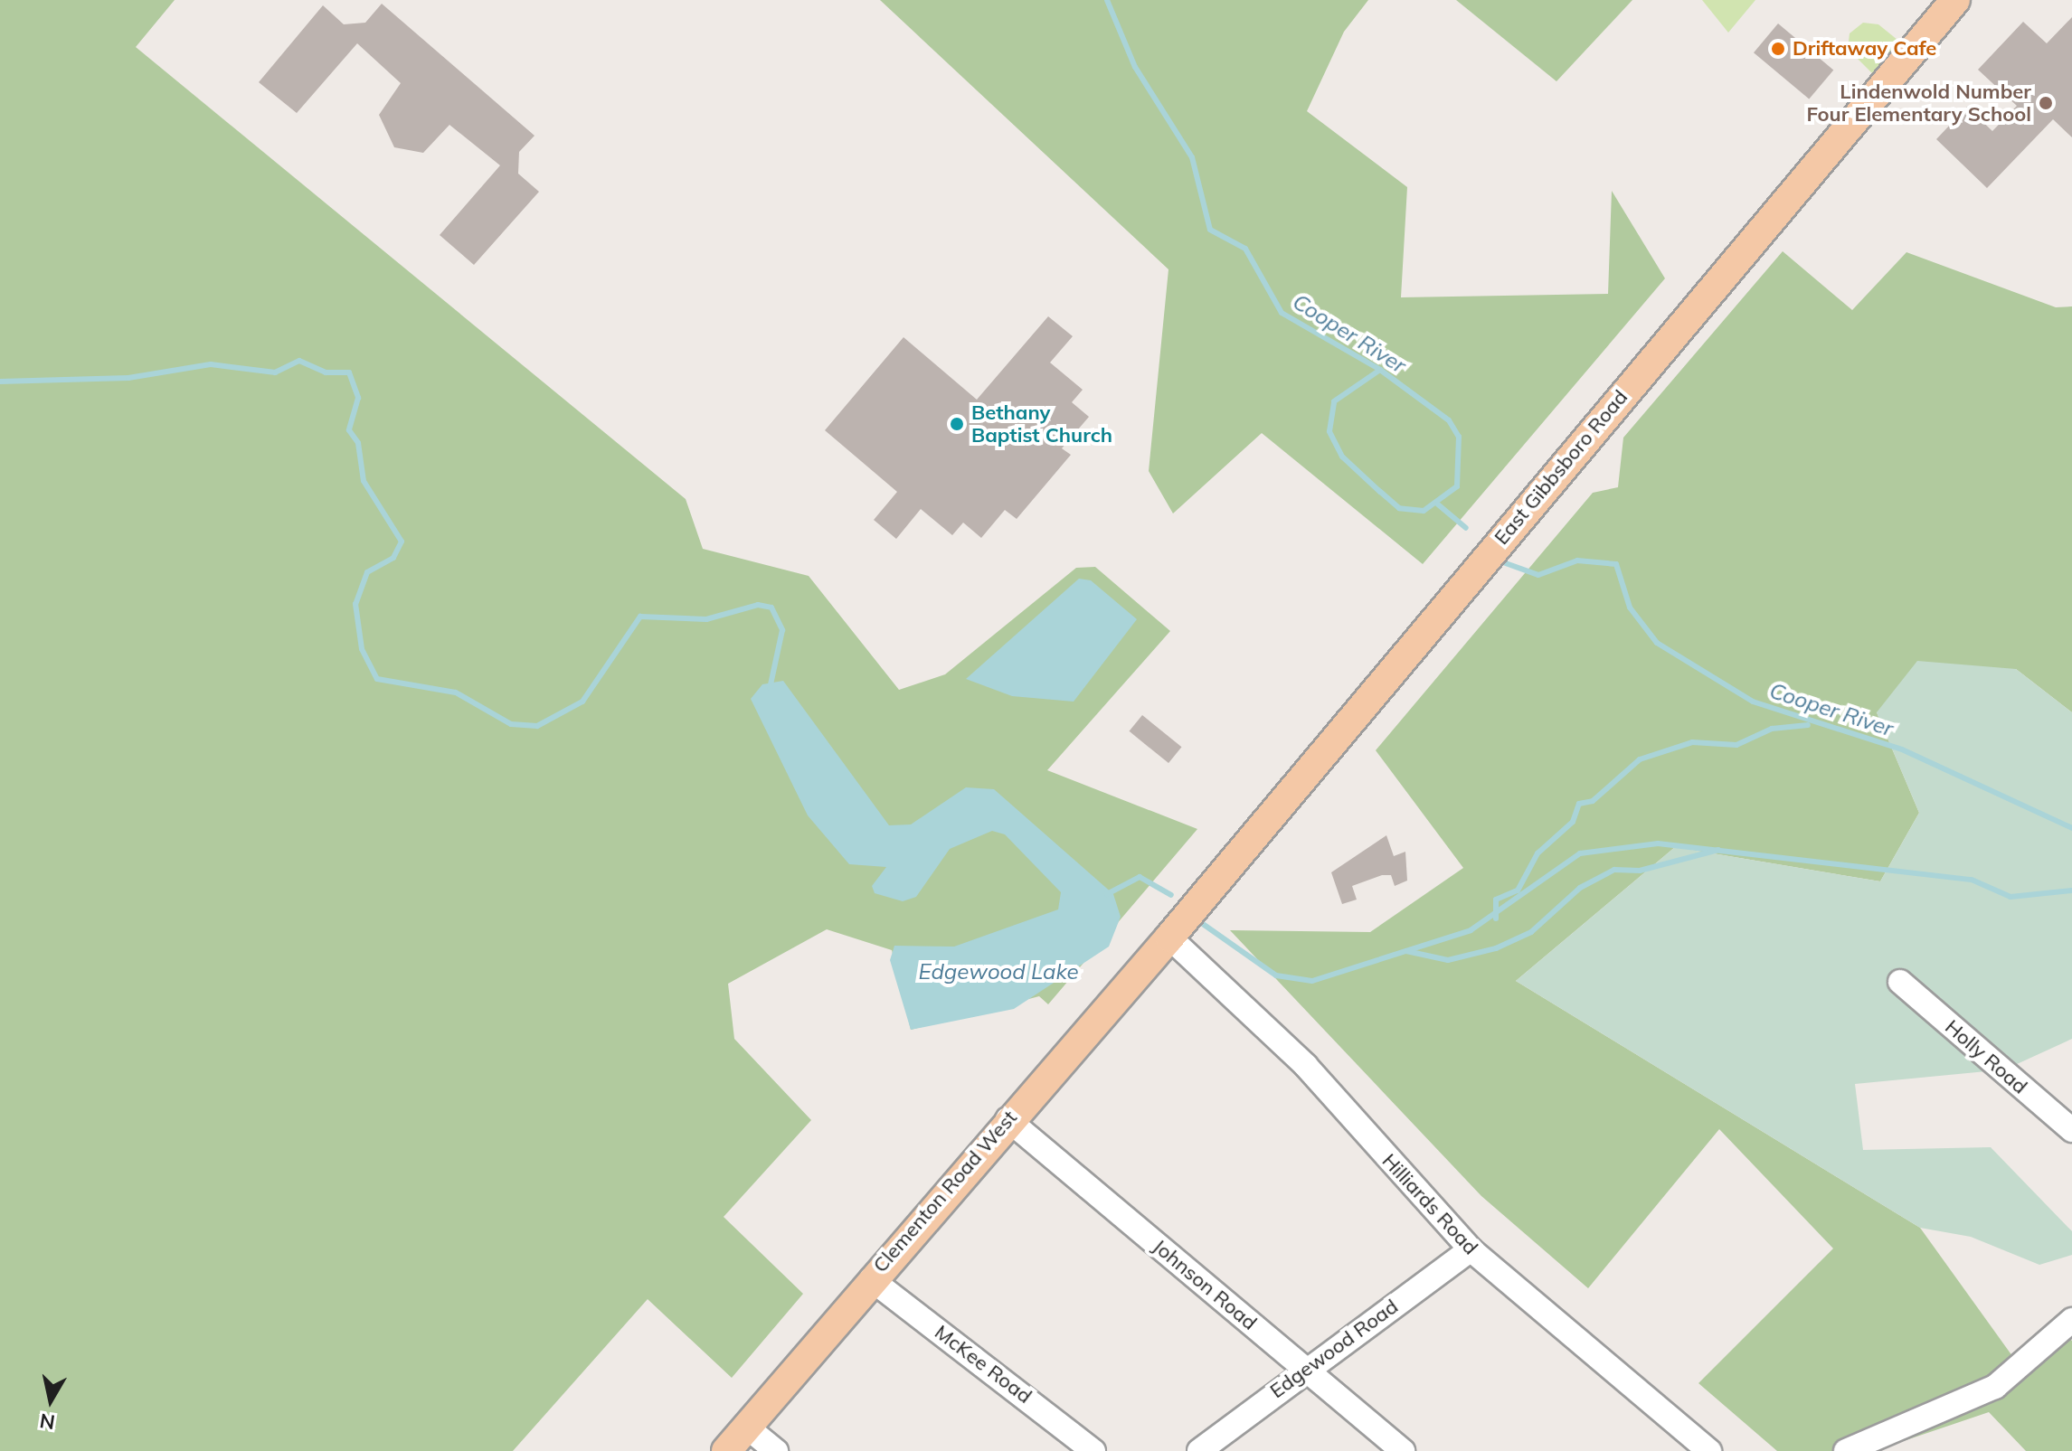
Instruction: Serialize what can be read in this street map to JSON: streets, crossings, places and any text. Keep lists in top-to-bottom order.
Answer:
{
  "streets": {
    "main road": ["East Gibbsboro Road", "Clementon Road West"],
    "street": [
      "Holly Road",
      "Hilliards Road",
      "Johnson Road",
      "Edgewood Road",
      "McKee Road"
    ]
  },
  "crossings": [
    ["East Gibbsboro Road", "Clementon Road West"],
    ["East Gibbsboro Road", "Hilliards Road"],
    ["Clementon Road West", "Hilliards Road"],
    ["Clementon Road West", "Johnson Road"],
    ["Clementon Road West", "McKee Road"],
    ["Hilliards Road", "Edgewood Road"],
    ["Johnson Road", "Edgewood Road"]
  ],
  "water": ["Cooper River", "Edgewood Lake"],
  "places": ["Driftaway Cafe", "Lindenwold Number Four Elementary School", "Bethany Baptist Church"],
  "north": "bottom"
}
